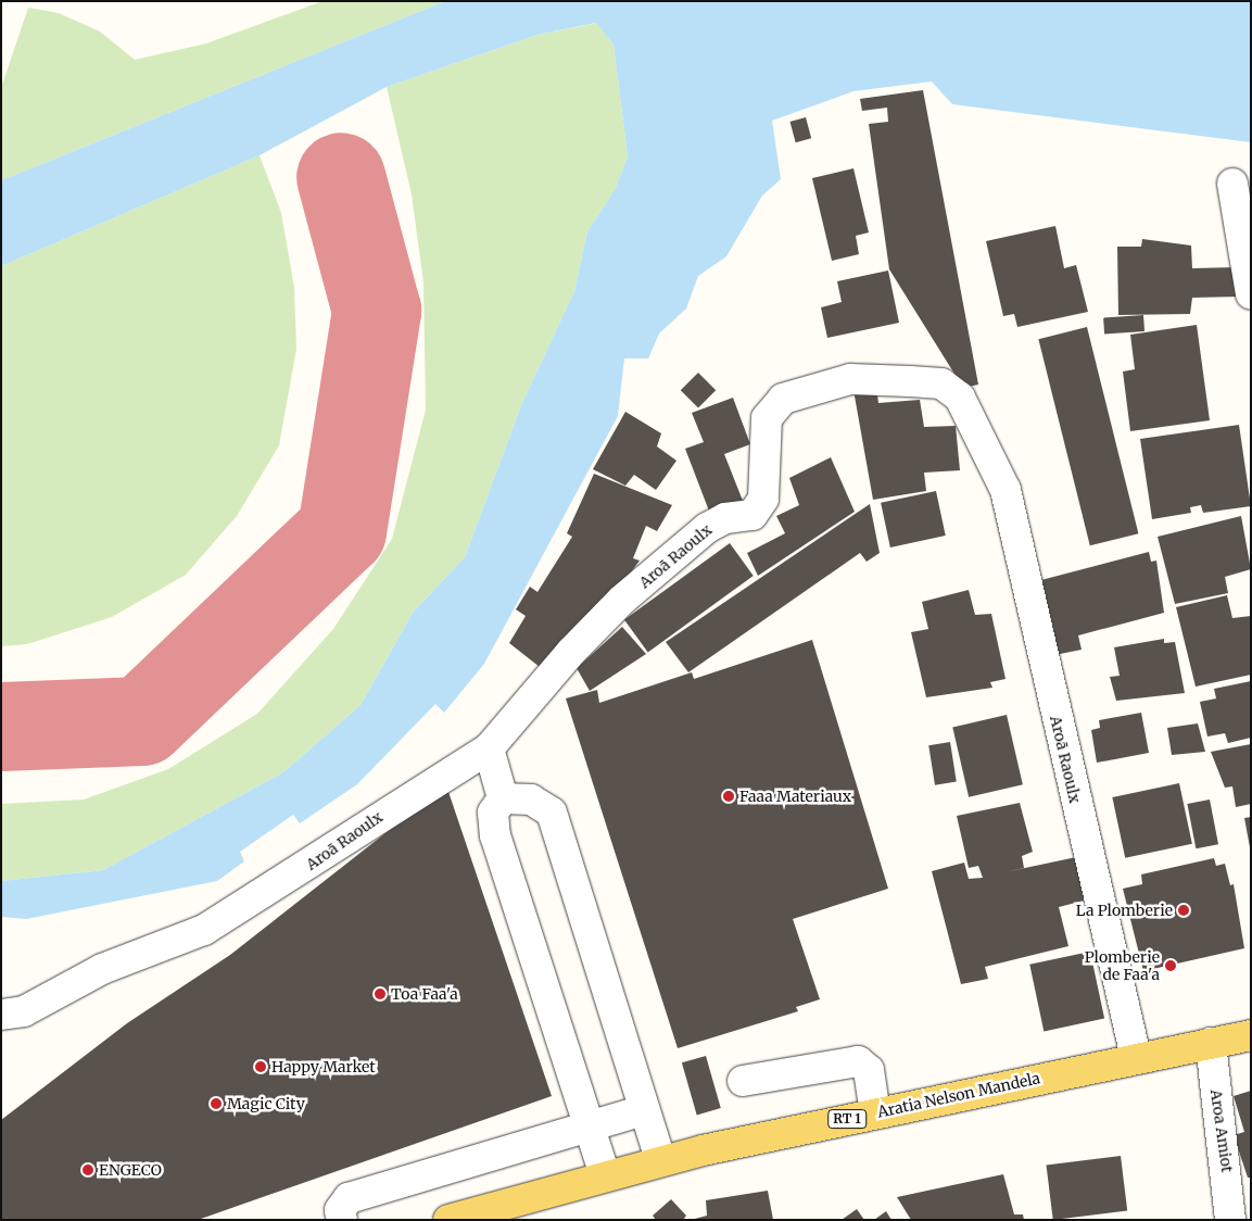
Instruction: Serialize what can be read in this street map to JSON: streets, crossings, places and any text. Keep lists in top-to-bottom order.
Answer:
{
  "streets": {
    "main road": ["Aratia Nelson Mandela", "RT 1"],
    "street": ["Aroā Raoulx", "Aroa Amiot"]
  },
  "crossings": [
    ["Aroā Raoulx", "Aratia Nelson Mandela"],
    ["Aratia Nelson Mandela", "Aroa Amiot"]
  ],
  "places": [
    "Faaa Materiaux",
    "La Plomberie",
    "Plomberie de Faa'a",
    "Toa Faa'a",
    "Happy Market",
    "Magic City",
    "ENGECO"
  ]
}
